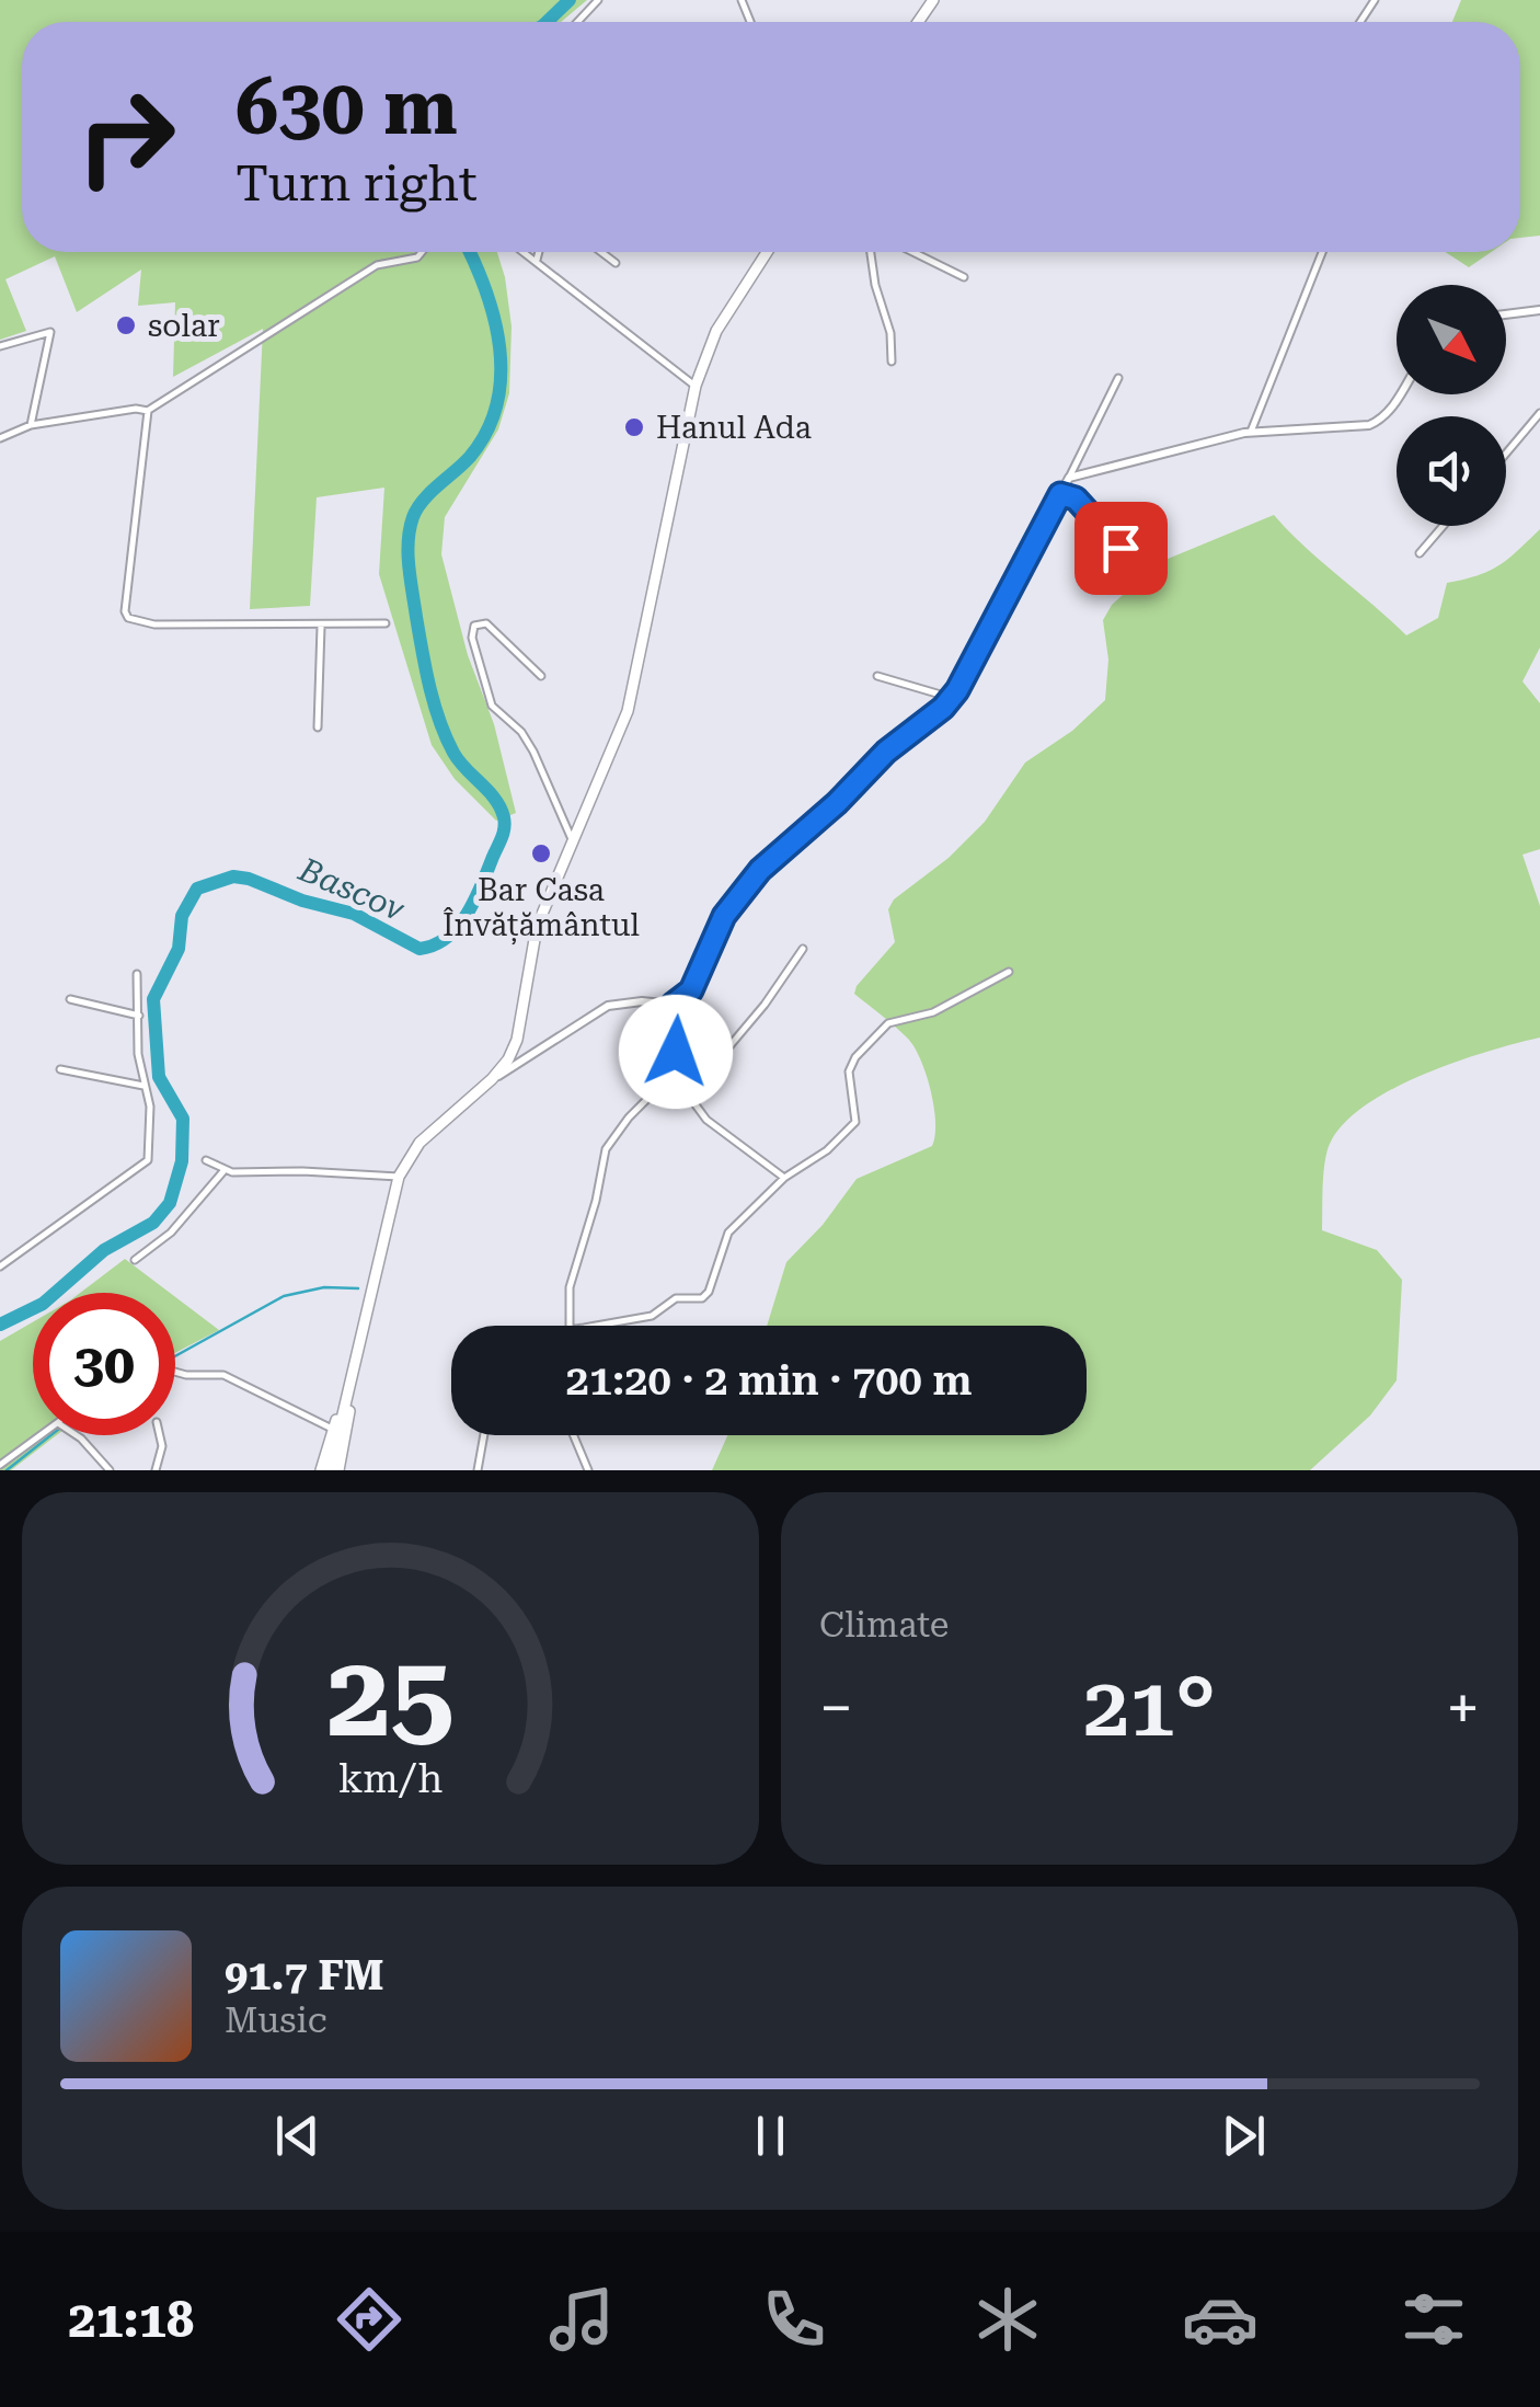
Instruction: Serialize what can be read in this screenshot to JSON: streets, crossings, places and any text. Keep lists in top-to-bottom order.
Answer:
{
  "water": ["Bascov"],
  "places": ["solar", "Hanul Ada", "Bar Casa Învățământul"],
  "north": "bottom right",
  "page": {
    "turn": ["630 m", "Turn right"],
    "limit": "30",
    "trip": "21:20 · 2 min · 700 m",
    "tile": "Climate",
    "heat": ["−", "21°", "+"],
    "song": ["91.7 FM", "Music"],
    "tabs": "21:18",
    "gauge": ["25", "km/h"]
  }
}
